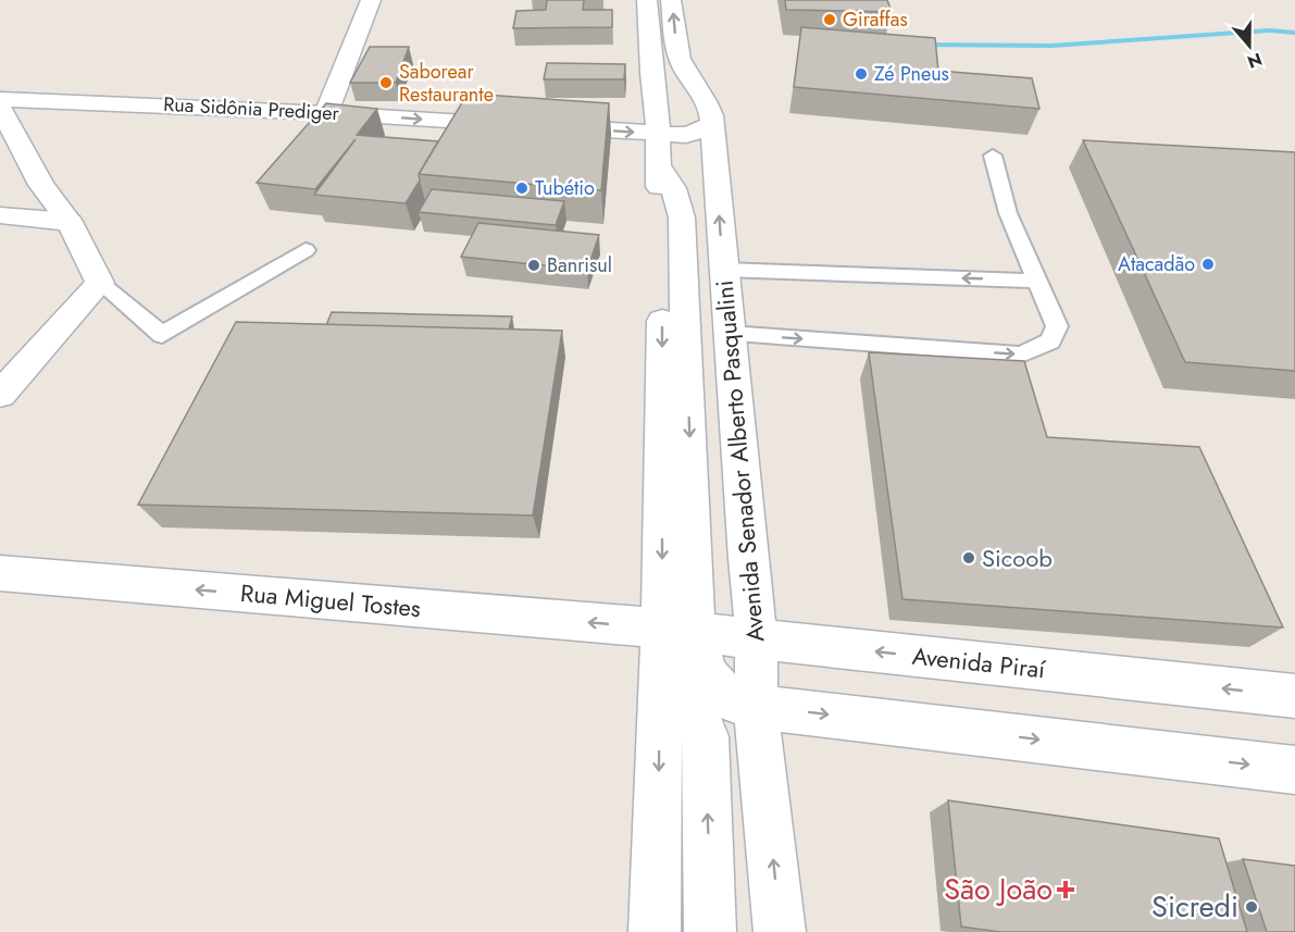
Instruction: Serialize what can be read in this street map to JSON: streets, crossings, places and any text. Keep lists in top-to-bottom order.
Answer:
{
  "streets": {
    "street": [
      "Rua Sidônia Prediger",
      "Avenida Senador Alberto Pasqualini",
      "Rua Miguel Tostes",
      "Avenida Piraí"
    ]
  },
  "crossings": [
    ["Avenida Senador Alberto Pasqualini", "Avenida Piraí"],
    ["Rua Miguel Tostes", "Avenida Piraí"]
  ],
  "one_way": ["Rua Sidônia Prediger", "Rua Miguel Tostes"],
  "places": {
    "other": [
      "Giraffas",
      "Zé Pneus",
      "Saborear Restaurante",
      "Tubétio",
      "Atacadão",
      "Banrisul",
      "Sicoob",
      "Sicredi"
    ],
    "health": ["São João"]
  },
  "north": "bottom"
}
